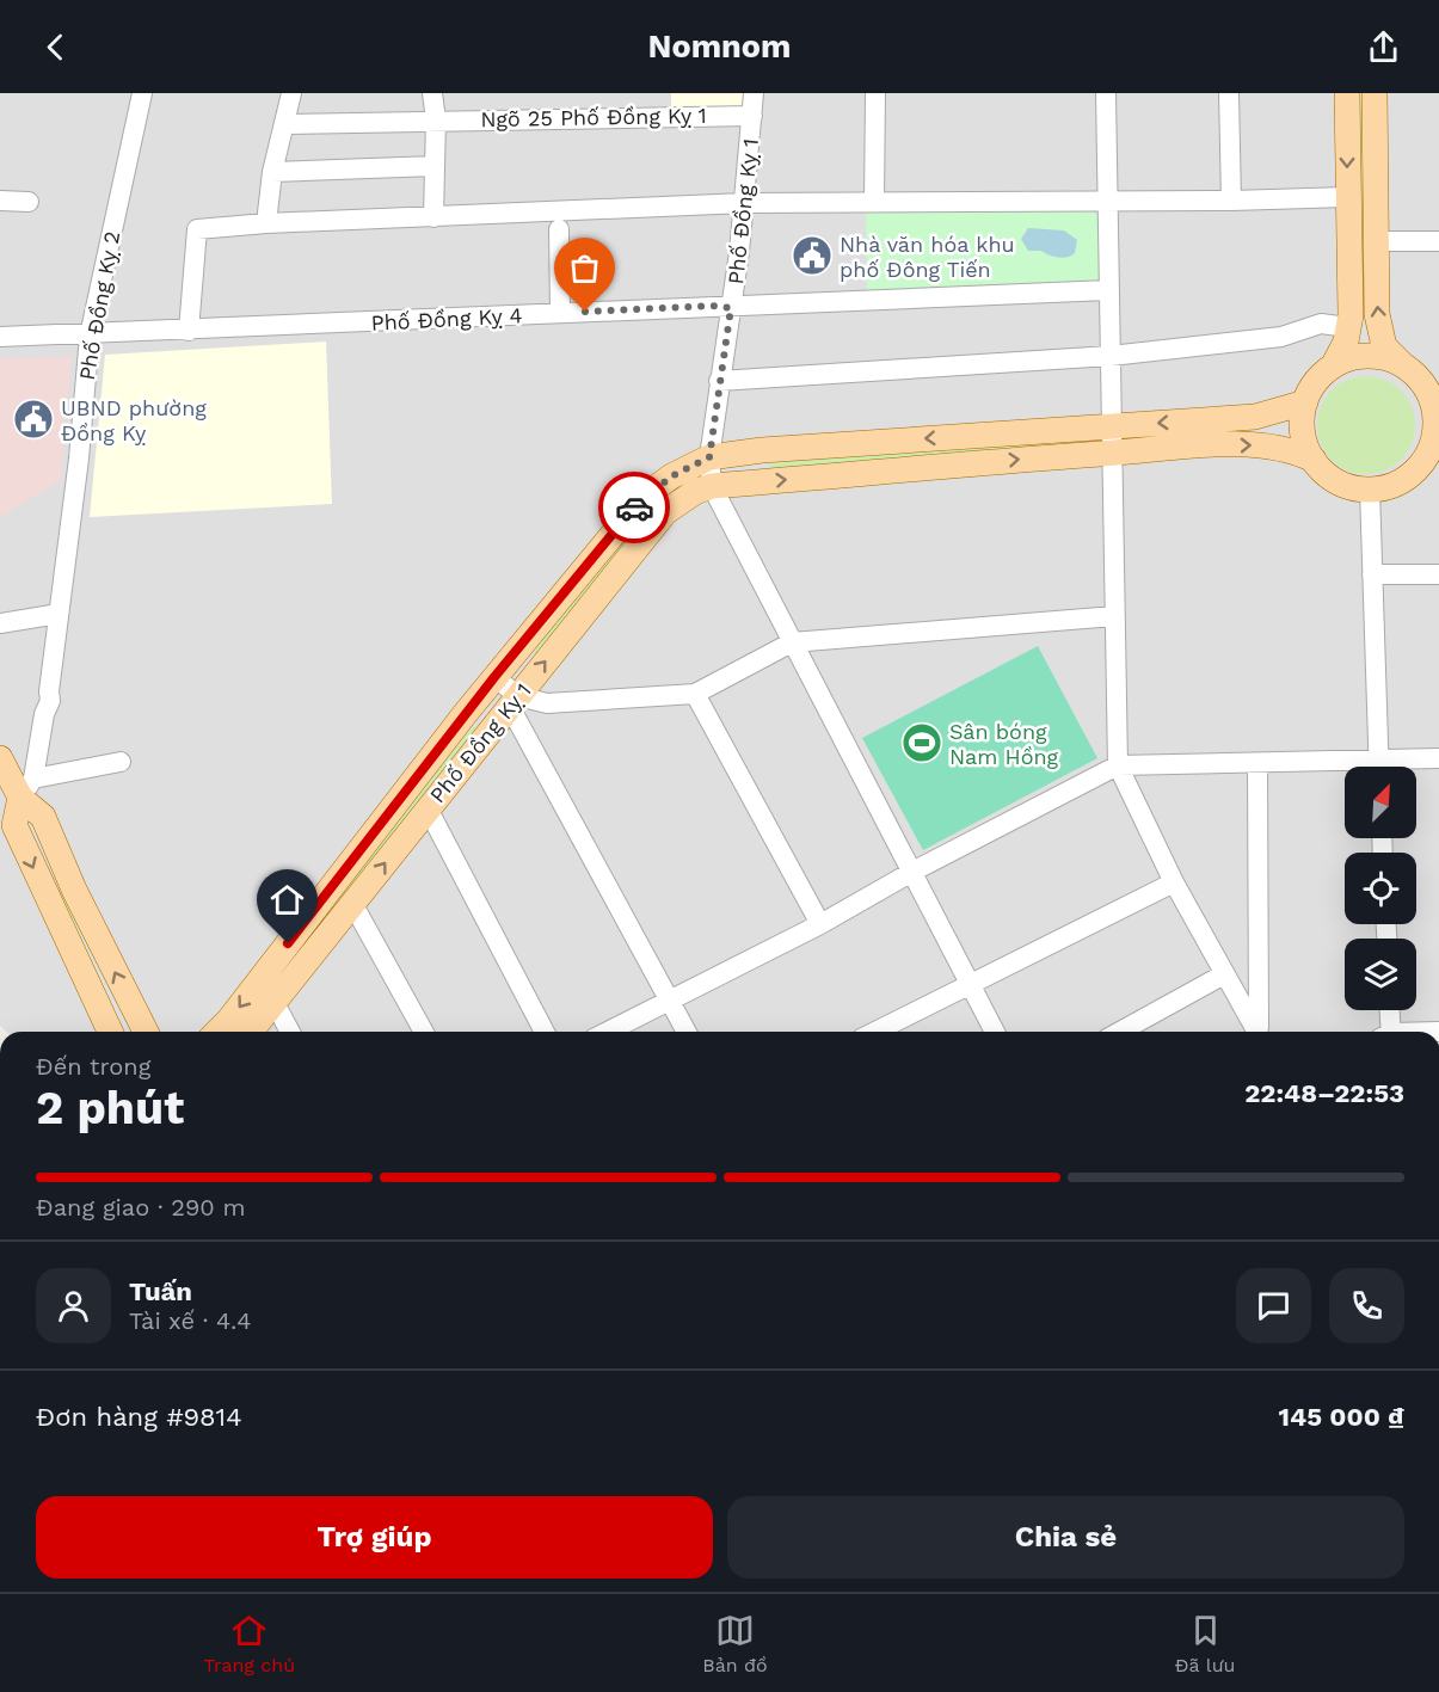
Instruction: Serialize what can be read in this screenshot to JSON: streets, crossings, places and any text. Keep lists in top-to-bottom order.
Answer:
{
  "streets": {
    "main road": ["Phố Đồng Kỵ 1"],
    "street": ["Ngõ 25 Phố Đồng Kỵ 1", "Phố Đồng Kỵ 2", "Phố Đồng Kỵ 4"]
  },
  "crossings": [
    ["Ngõ 25 Phố Đồng Kỵ 1", "Phố Đồng Kỵ 1"],
    ["Phố Đồng Kỵ 1", "Phố Đồng Kỵ 4"],
    ["Phố Đồng Kỵ 2", "Phố Đồng Kỵ 4"]
  ],
  "places": {
    "public building": ["Nhà văn hóa khu phố Đông Tiến", "UBND phường Đồng Kỵ"],
    "sports": ["Sân bóng Nam Hồng"]
  },
  "north": "top right",
  "page": {
    "header": "Nomnom",
    "heading": ["2 phút", "Đến trong", "22:48–22:53"],
    "panel": [
      "Tuấn",
      "Tài xế · 4.4",
      "Đơn hàng #9814",
      "145 000 ₫"
    ],
    "bar": "Đang giao · 290 m",
    "buttons": ["Trợ giúp", "Chia sẻ"],
    "tabs": ["Trang chủ", "Bản đồ", "Đã lưu"]
  }
}
